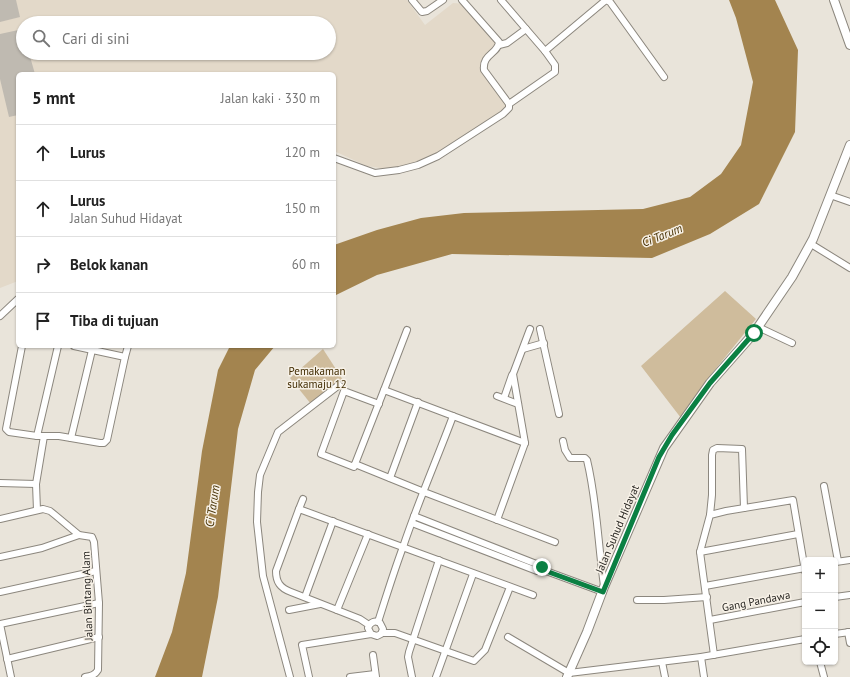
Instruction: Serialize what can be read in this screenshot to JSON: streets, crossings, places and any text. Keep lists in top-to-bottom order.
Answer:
{
  "streets": {
    "street": ["Jalan Suhud Hidayat", "Jalan Bintang Alam", "Gang Pandawa"]
  },
  "water": ["Ci Tarum"],
  "parks": ["Pemakaman sukamaju 12"],
  "page": {
    "search": "Cari di sini",
    "heading": ["5 mnt", "Jalan kaki · 330 m"],
    "list": [
      ["Lurus", "120 m"],
      ["Lurus", "Jalan Suhud Hidayat", "150 m"],
      ["Belok kanan", "60 m"],
      "Tiba di tujuan"
    ],
    "map_buttons": ["+", "−"]
  }
}
